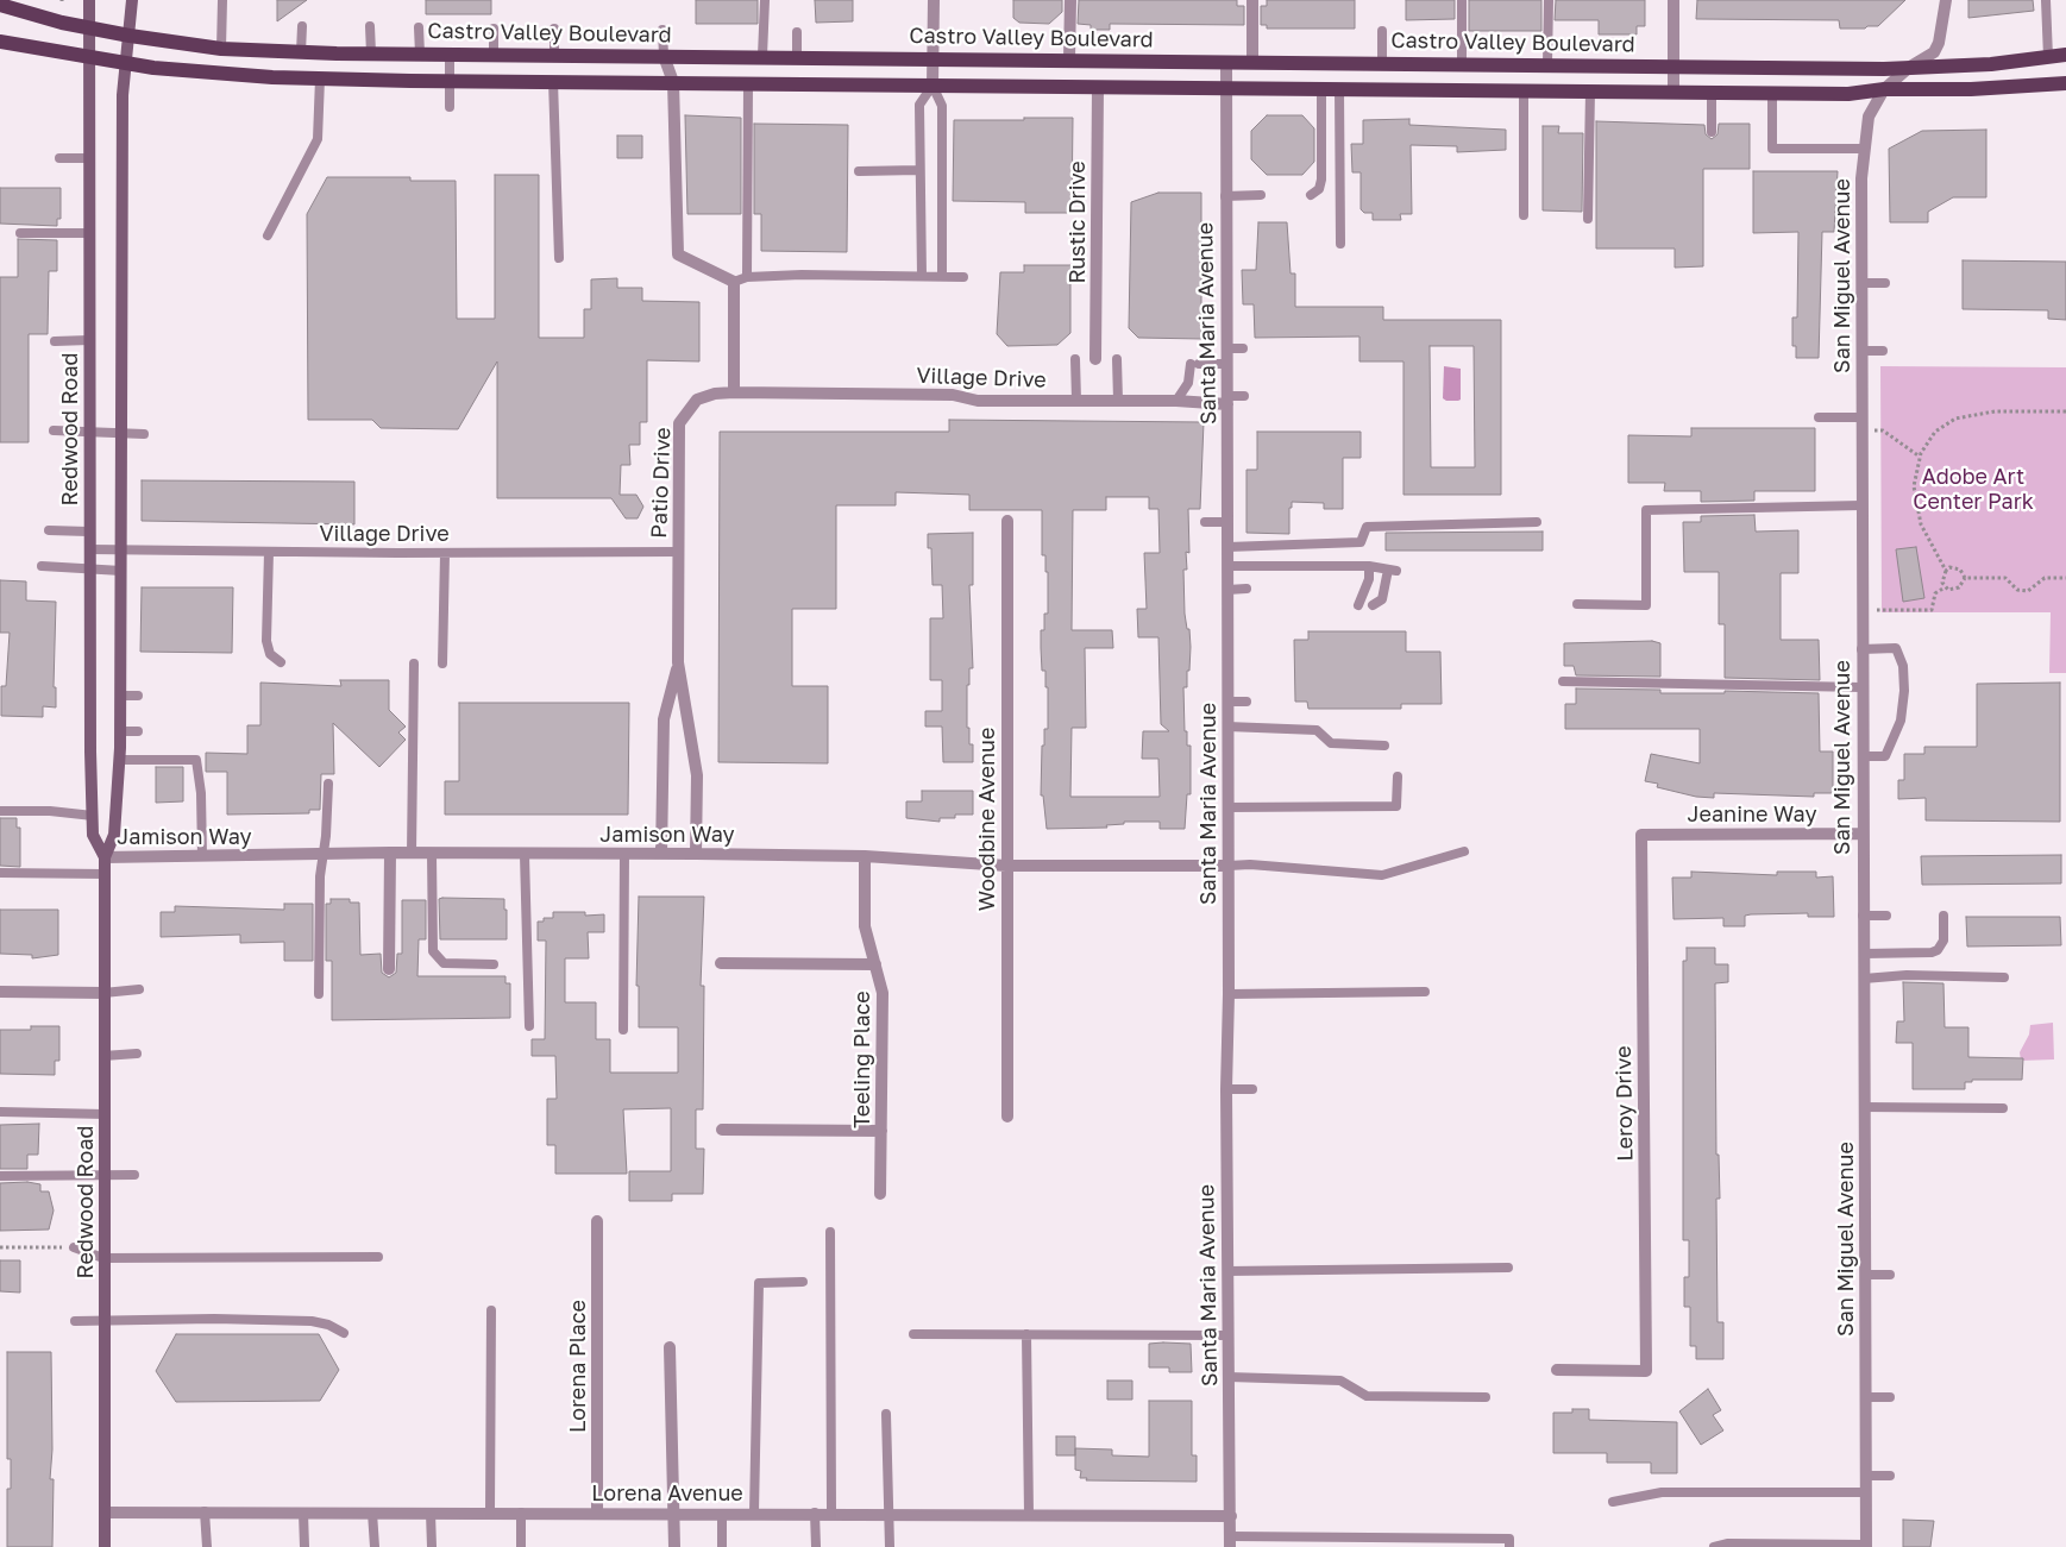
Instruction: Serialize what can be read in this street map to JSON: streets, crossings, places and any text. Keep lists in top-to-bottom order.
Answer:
{
  "streets": {
    "main road": ["Castro Valley Boulevard", "Redwood Road"],
    "street": [
      "Rustic Drive",
      "San Miguel Avenue",
      "Santa Maria Avenue",
      "Village Drive",
      "Patio Drive",
      "Jeanine Way",
      "Woodbine Avenue",
      "Jamison Way",
      "Teeling Place",
      "Leroy Drive",
      "Lorena Place",
      "Lorena Avenue"
    ]
  },
  "crossings": [
    ["Castro Valley Boulevard", "San Miguel Avenue"],
    ["Castro Valley Boulevard", "Santa Maria Avenue"],
    ["Castro Valley Boulevard", "Redwood Road"],
    ["San Miguel Avenue", "Jeanine Way"],
    ["Santa Maria Avenue", "Village Drive"],
    ["Santa Maria Avenue", "Jamison Way"],
    ["Santa Maria Avenue", "Lorena Avenue"],
    ["Village Drive", "Redwood Road"],
    ["Village Drive", "Patio Drive"],
    ["Redwood Road", "Jamison Way"],
    ["Redwood Road", "Lorena Avenue"],
    ["Patio Drive", "Jamison Way"],
    ["Jeanine Way", "Leroy Drive"],
    ["Woodbine Avenue", "Jamison Way"],
    ["Jamison Way", "Teeling Place"],
    ["Lorena Place", "Lorena Avenue"]
  ],
  "parks": ["Adobe Art Center Park"]
}
